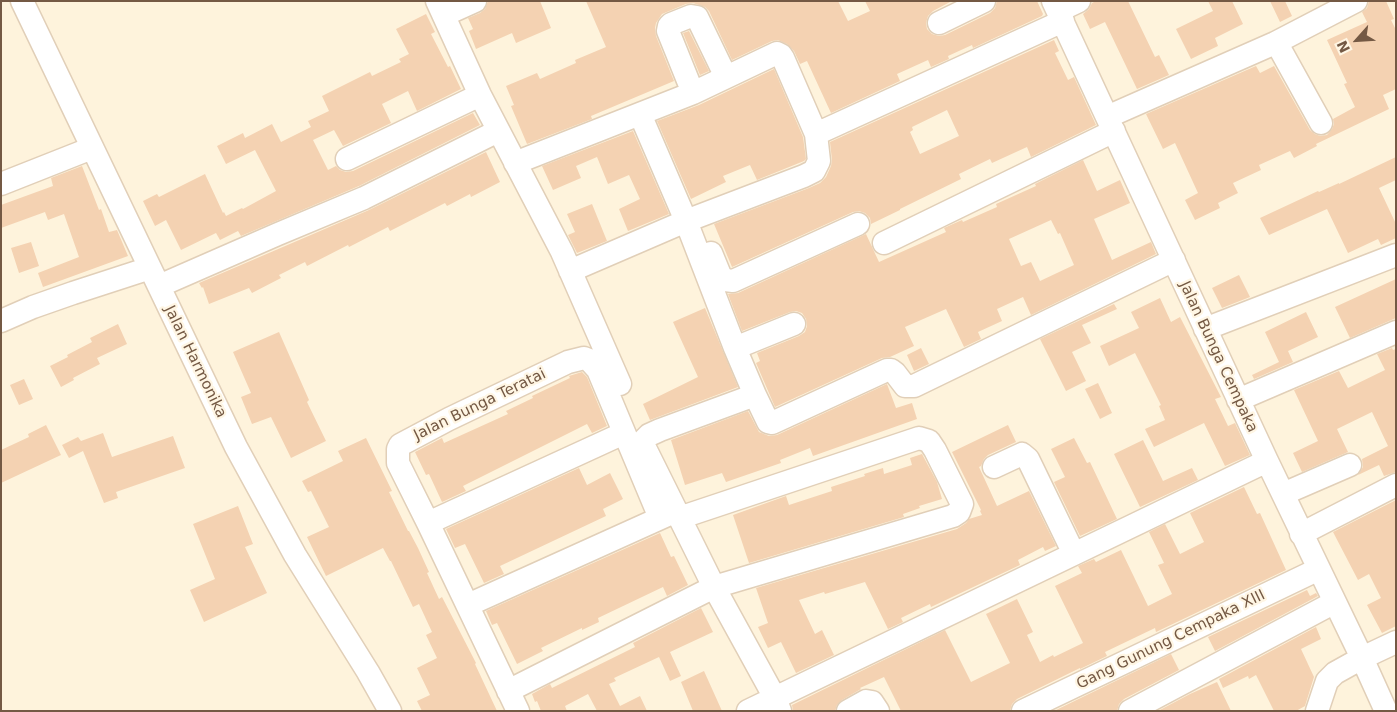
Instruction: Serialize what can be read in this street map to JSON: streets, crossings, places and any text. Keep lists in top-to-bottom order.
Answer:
{
  "streets": {
    "street": [
      "Jalan Bunga Cempaka",
      "Jalan Harmonika",
      "Jalan Bunga Teratai",
      "Gang Gunung Cempaka XIII"
    ]
  },
  "crossings": [
    ["Jalan Bunga Cempaka", "Gang Gunung Cempaka XIII"]
  ],
  "north": "bottom left"
}
